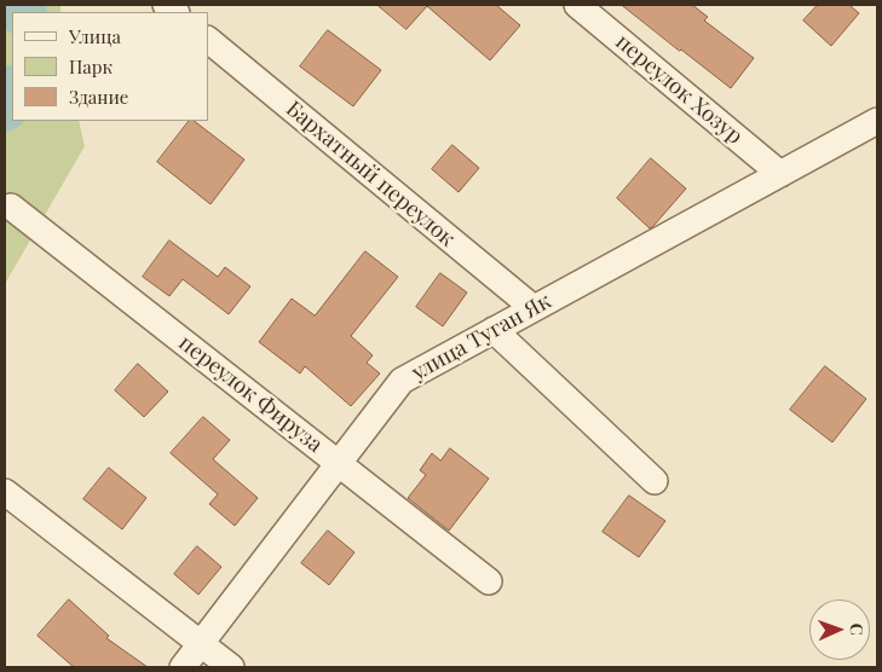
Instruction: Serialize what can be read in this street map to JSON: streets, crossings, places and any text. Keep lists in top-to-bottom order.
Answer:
{
  "streets": {
    "street": [
      "переулок Хозур",
      "Бархатный переулок",
      "улица Туган Як",
      "переулок Фируза"
    ]
  },
  "crossings": [
    ["переулок Хозур", "улица Туган Як"],
    ["Бархатный переулок", "улица Туган Як"],
    ["улица Туган Як", "переулок Фируза"]
  ],
  "legend": ["Улица", "Парк", "Здание"],
  "north": "right"
}
